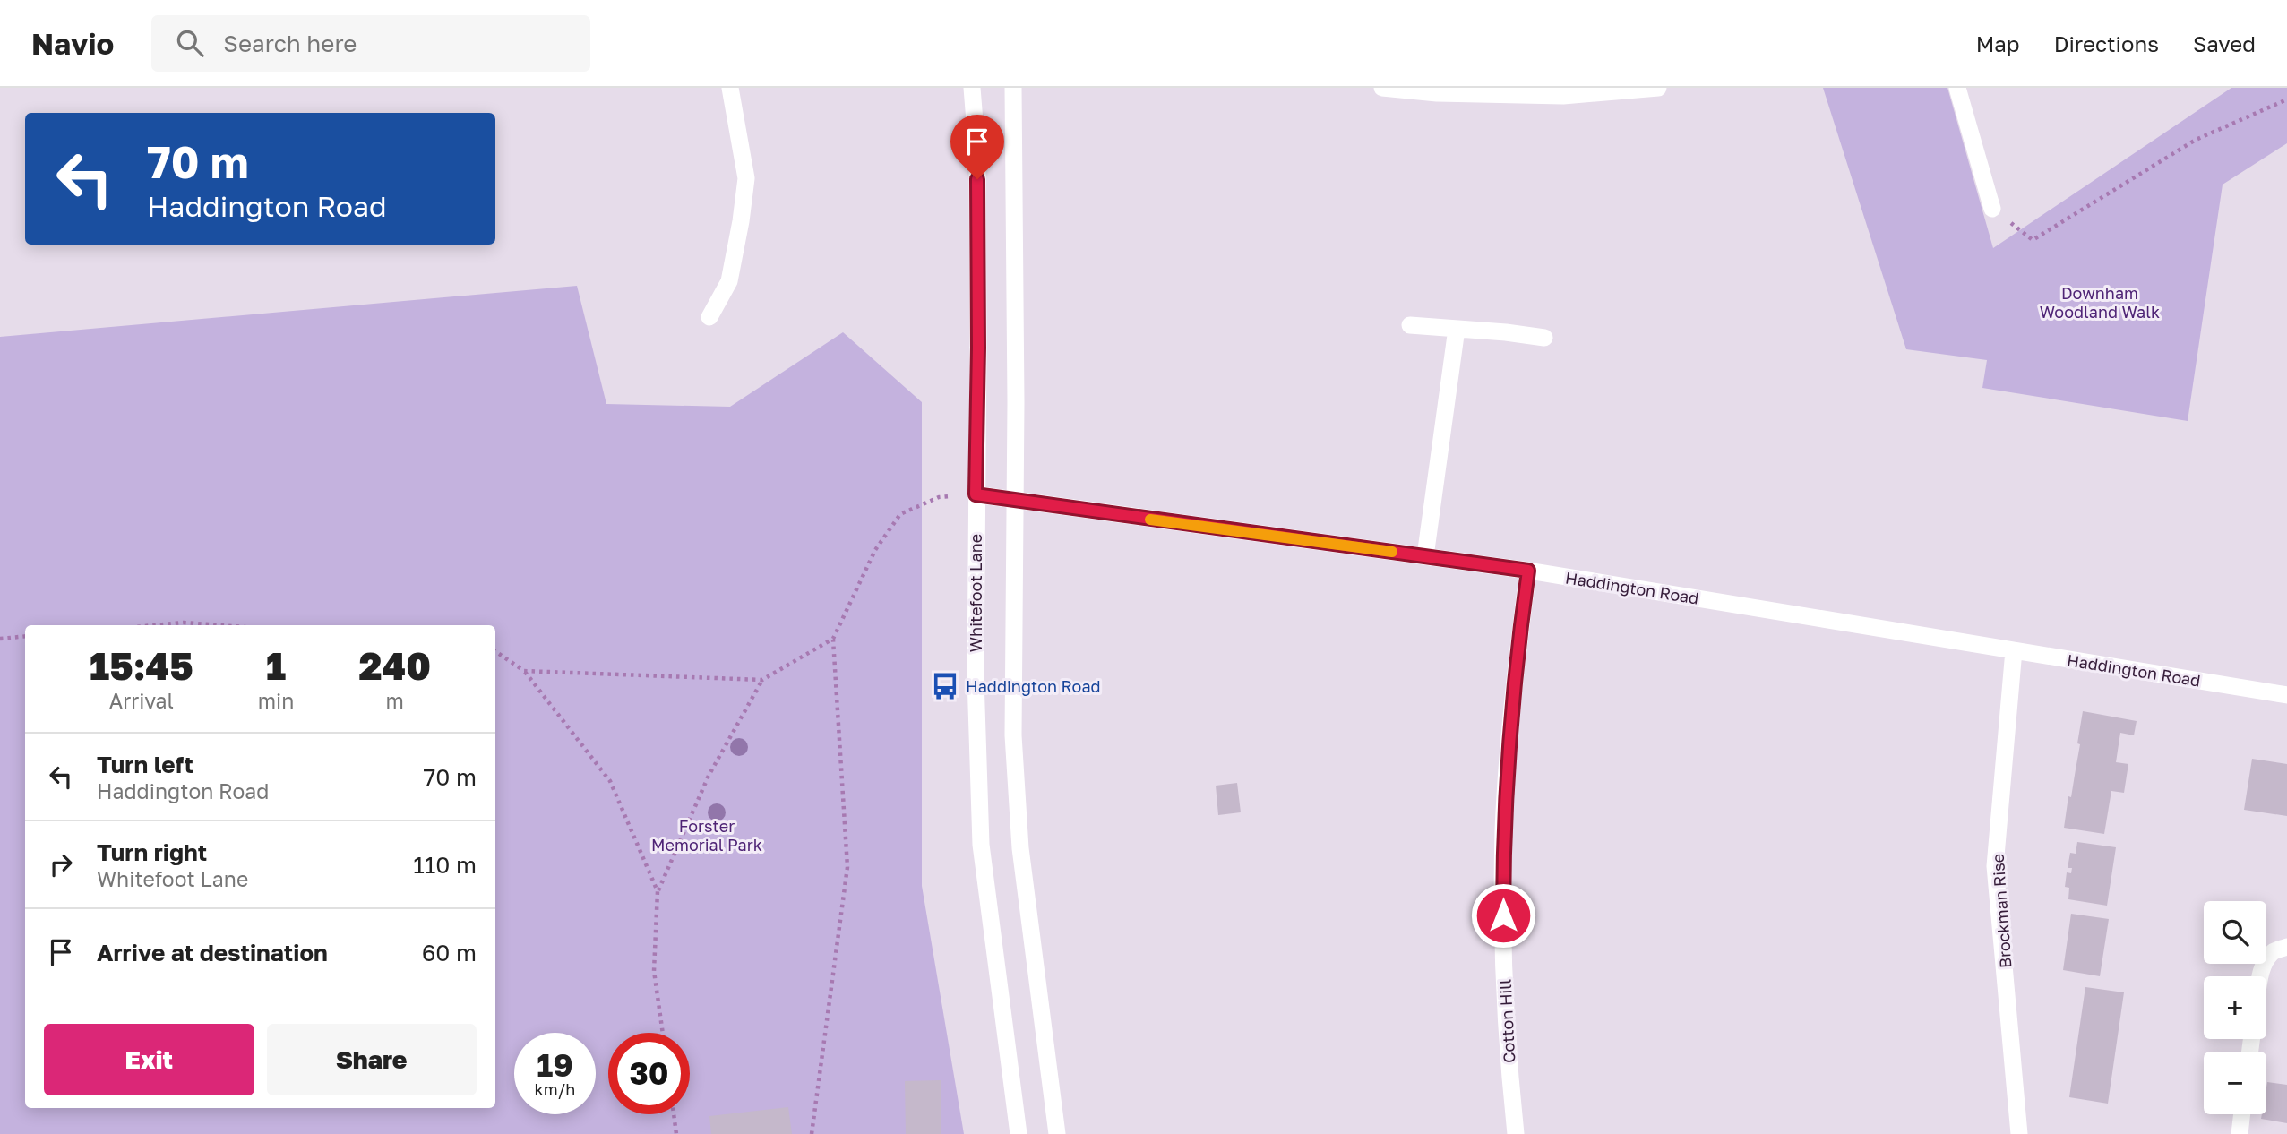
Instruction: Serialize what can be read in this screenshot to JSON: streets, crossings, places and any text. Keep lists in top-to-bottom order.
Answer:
{
  "streets": {
    "street": [
      "Haddington Road",
      "Whitefoot Lane",
      "Brockman Rise",
      "Cotton Hill"
    ]
  },
  "crossings": [
    ["Haddington Road", "Whitefoot Lane"],
    ["Haddington Road", "Brockman Rise"],
    ["Haddington Road", "Cotton Hill"]
  ],
  "parks": ["Downham Woodland Walk", "Forster Memorial Park"],
  "places": {
    "bus stop": ["Haddington Road"]
  },
  "page": {
    "header": "Navio",
    "search": "Search here",
    "nav": ["Map", "Directions", "Saved"],
    "turn": ["70 m", "Haddington Road"],
    "eta": [
      "15:45",
      "Arrival",
      "1",
      "min",
      "240",
      "m"
    ],
    "list": [
      {
        "name": "Turn left",
        "note": "Haddington Road",
        "value": "70 m"
      },
      {
        "name": "Turn right",
        "note": "Whitefoot Lane",
        "value": "110 m"
      },
      {
        "name": "Arrive at destination",
        "value": "60 m"
      }
    ],
    "map_buttons": ["+", "−"],
    "buttons": ["Exit", "Share"],
    "speed": "19 km/h",
    "limit": "30"
  }
}
